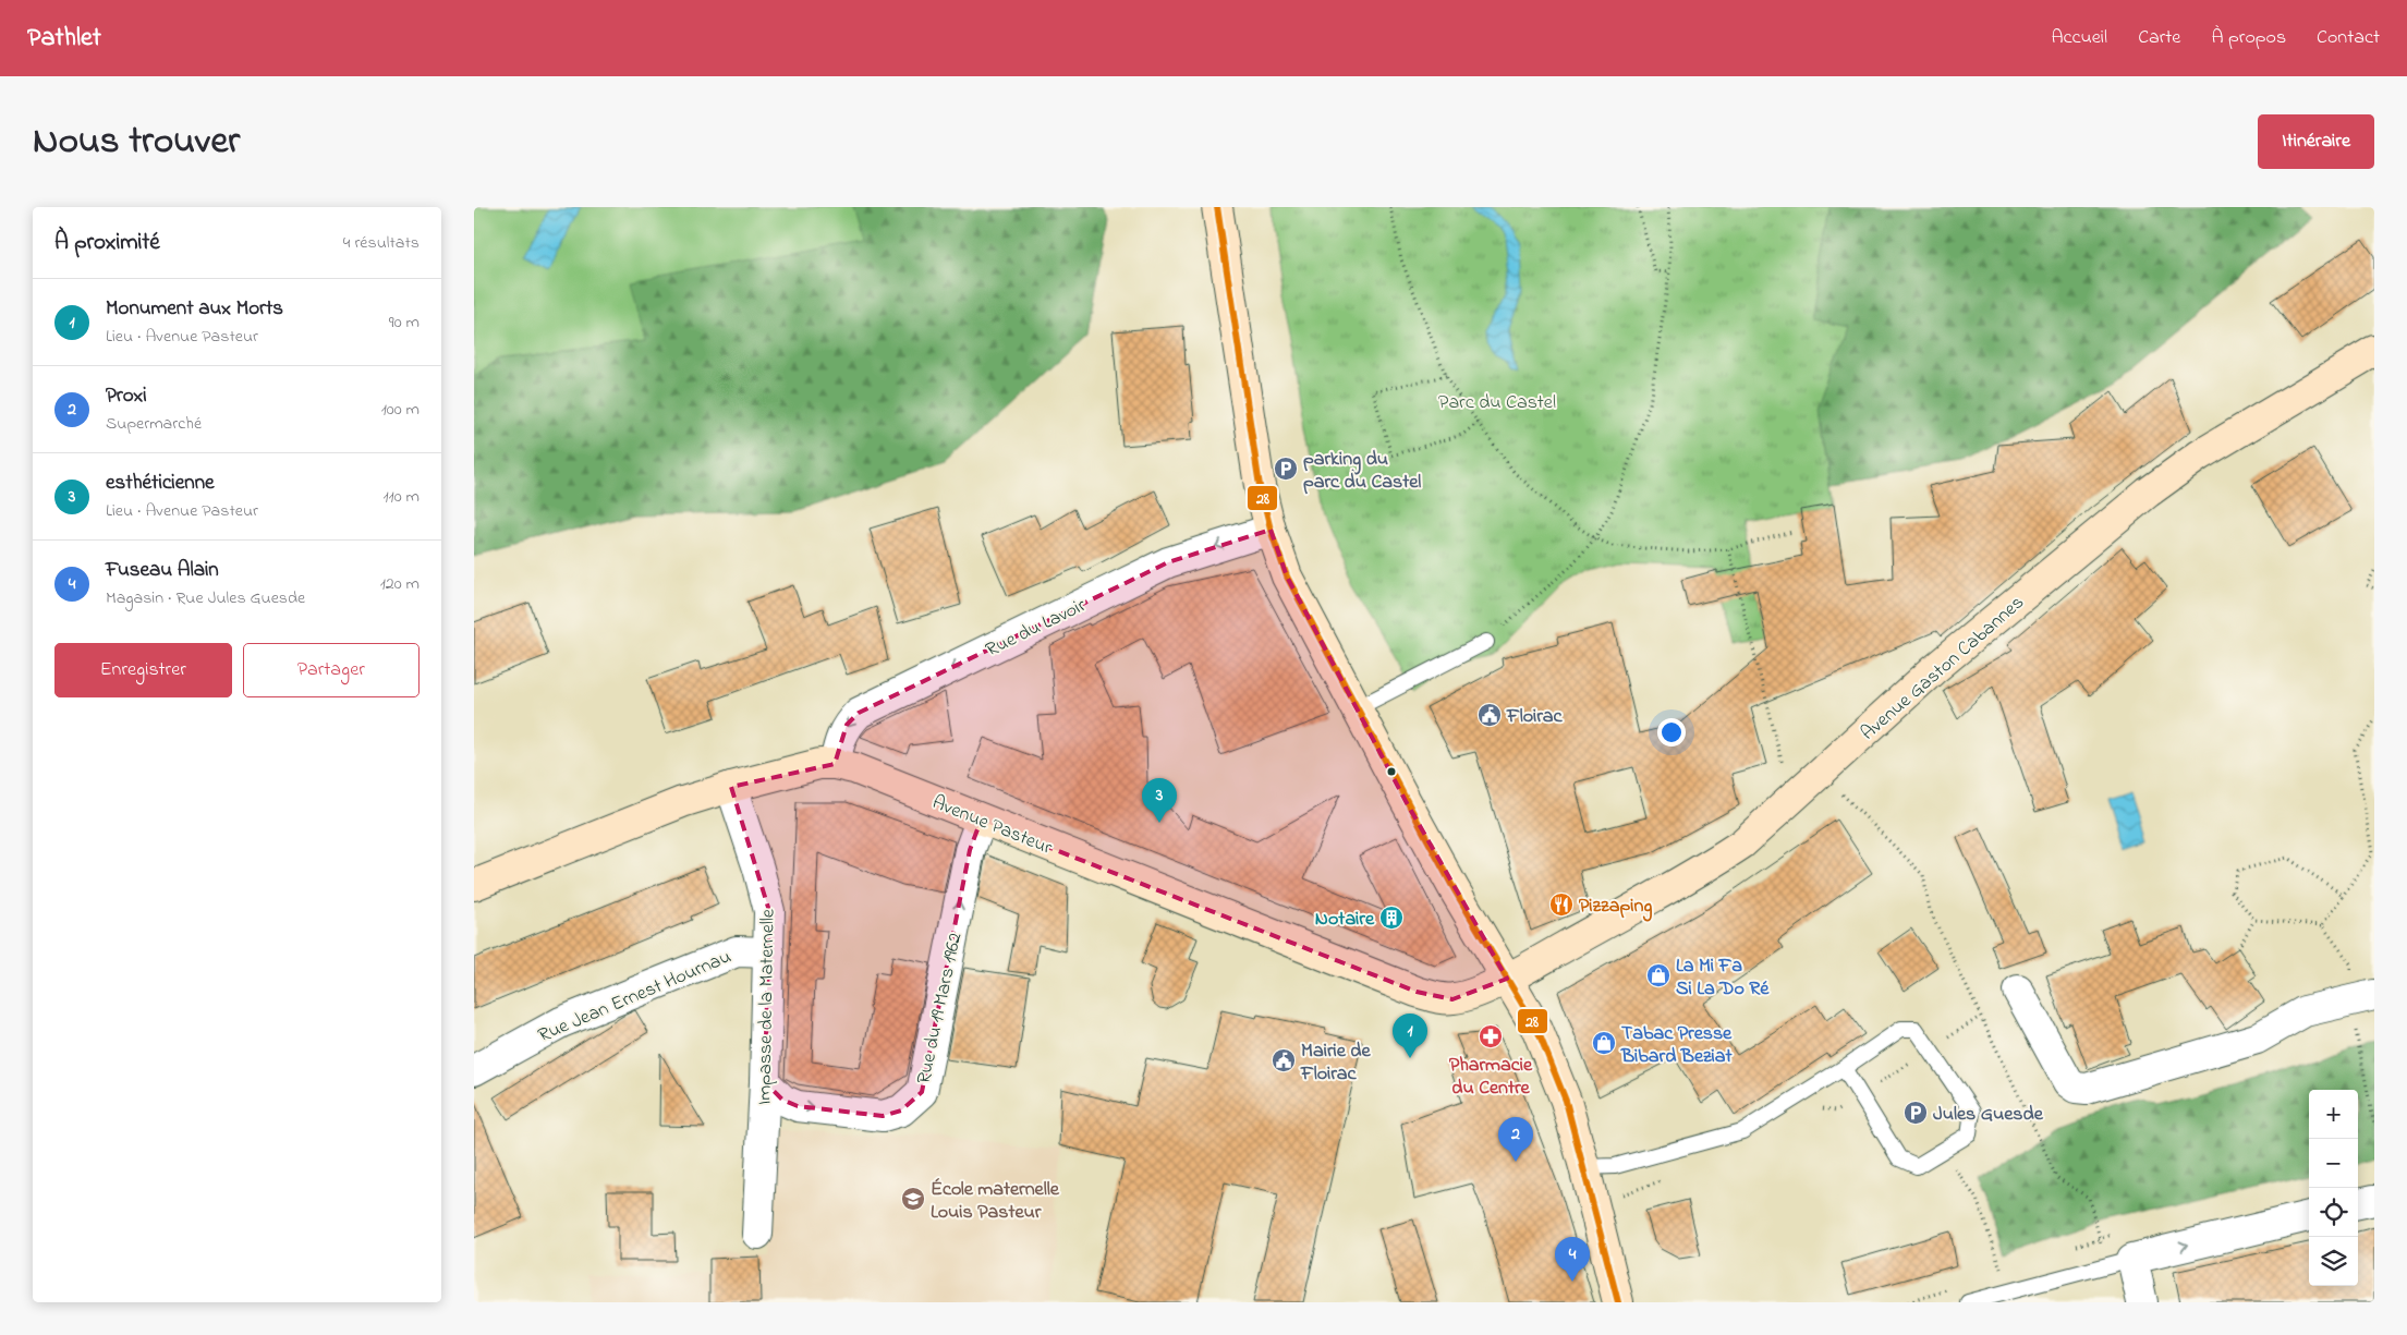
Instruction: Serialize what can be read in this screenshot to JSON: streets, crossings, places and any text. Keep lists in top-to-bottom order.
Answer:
{
  "streets": {
    "main road": ["Avenue Gaston Cabannes", "Avenue Pasteur"],
    "street": [
      "Rue du Lavoir",
      "Rue Jean Ernest Hournau",
      "Impasse de la Maternelle",
      "Rue du 19 Mars 1962"
    ]
  },
  "crossings": [
    ["Rue du Lavoir", "Avenue Pasteur"],
    ["Avenue Gaston Cabannes", "Avenue Pasteur"],
    ["Avenue Pasteur", "Impasse de la Maternelle"],
    ["Avenue Pasteur", "Rue du 19 Mars 1962"],
    ["Rue Jean Ernest Hournau", "Impasse de la Maternelle"],
    ["Impasse de la Maternelle", "Rue du 19 Mars 1962"]
  ],
  "one_way": ["Rue du Lavoir"],
  "parks": ["Parc du Castel"],
  "places": {
    "parking": ["parking du parc du Castel", "Jules Guesde"],
    "public building": ["Floirac", "Mairie de Floirac"],
    "restaurant": ["Pizzaping"],
    "building": ["Notaire"],
    "shop": ["La Mi Fa Si La Do Ré", "Tabac Presse Bibard Beziat"],
    "pharmacy": ["Pharmacie du Centre"],
    "school or university": ["École maternelle Louis Pasteur"]
  },
  "lines": ["transit line 28"],
  "page": {
    "header": "Pathlet",
    "nav": [
      "Accueil",
      "Carte",
      "À propos",
      "Contact"
    ],
    "title": "Nous trouver",
    "buttons": [
      "Itinéraire",
      ["Enregistrer", "Partager"]
    ],
    "heading": ["À proximité", "4 résultats"],
    "list": [
      {
        "mark": "1",
        "name": "Monument aux Morts",
        "note": "Lieu · Avenue Pasteur",
        "value": "90 m"
      },
      {
        "mark": "2",
        "name": "Proxi",
        "note": "Supermarché",
        "value": "100 m"
      },
      {
        "mark": "3",
        "name": "esthéticienne",
        "note": "Lieu · Avenue Pasteur",
        "value": "110 m"
      },
      {
        "mark": "4",
        "name": "Fuseau Alain",
        "note": "Magasin · Rue Jules Guesde",
        "value": "120 m"
      }
    ],
    "pins": [
      "3",
      "1",
      "2",
      "4"
    ],
    "map_buttons": ["+", "−"]
  }
}
